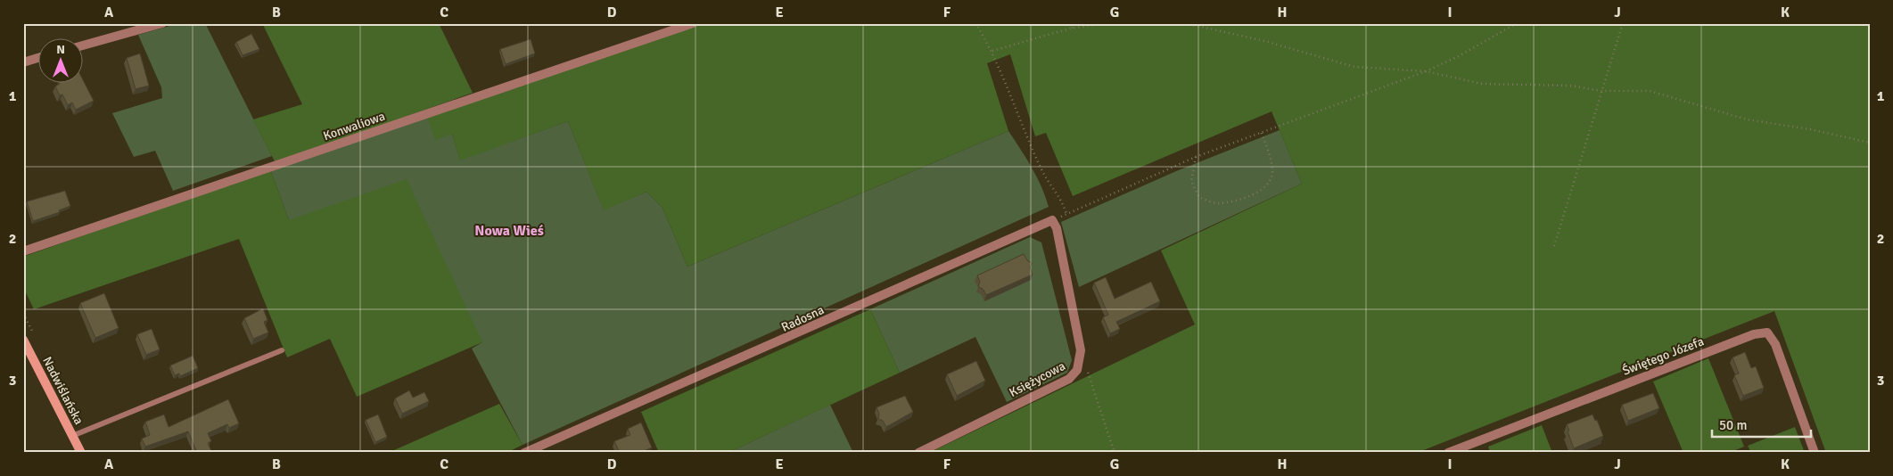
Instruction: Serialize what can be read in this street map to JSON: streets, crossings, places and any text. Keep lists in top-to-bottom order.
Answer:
{
  "streets": {
    "main road": ["Nadwiślańska"],
    "street": [
      "Konwaliowa",
      "Radosna",
      "Świętego Józefa",
      "Księżycowa"
    ]
  },
  "crossings": [
    ["Radosna", "Księżycowa"]
  ],
  "districts": ["Nowa Wieś"],
  "scale_bar": "50 m",
  "north": "top",
  "grid": {
    "columns": [
      "A",
      "B",
      "C",
      "D",
      "E",
      "F",
      "G",
      "H",
      "I",
      "J",
      "K"
    ],
    "rows": ["1", "2", "3"]
  }
}
